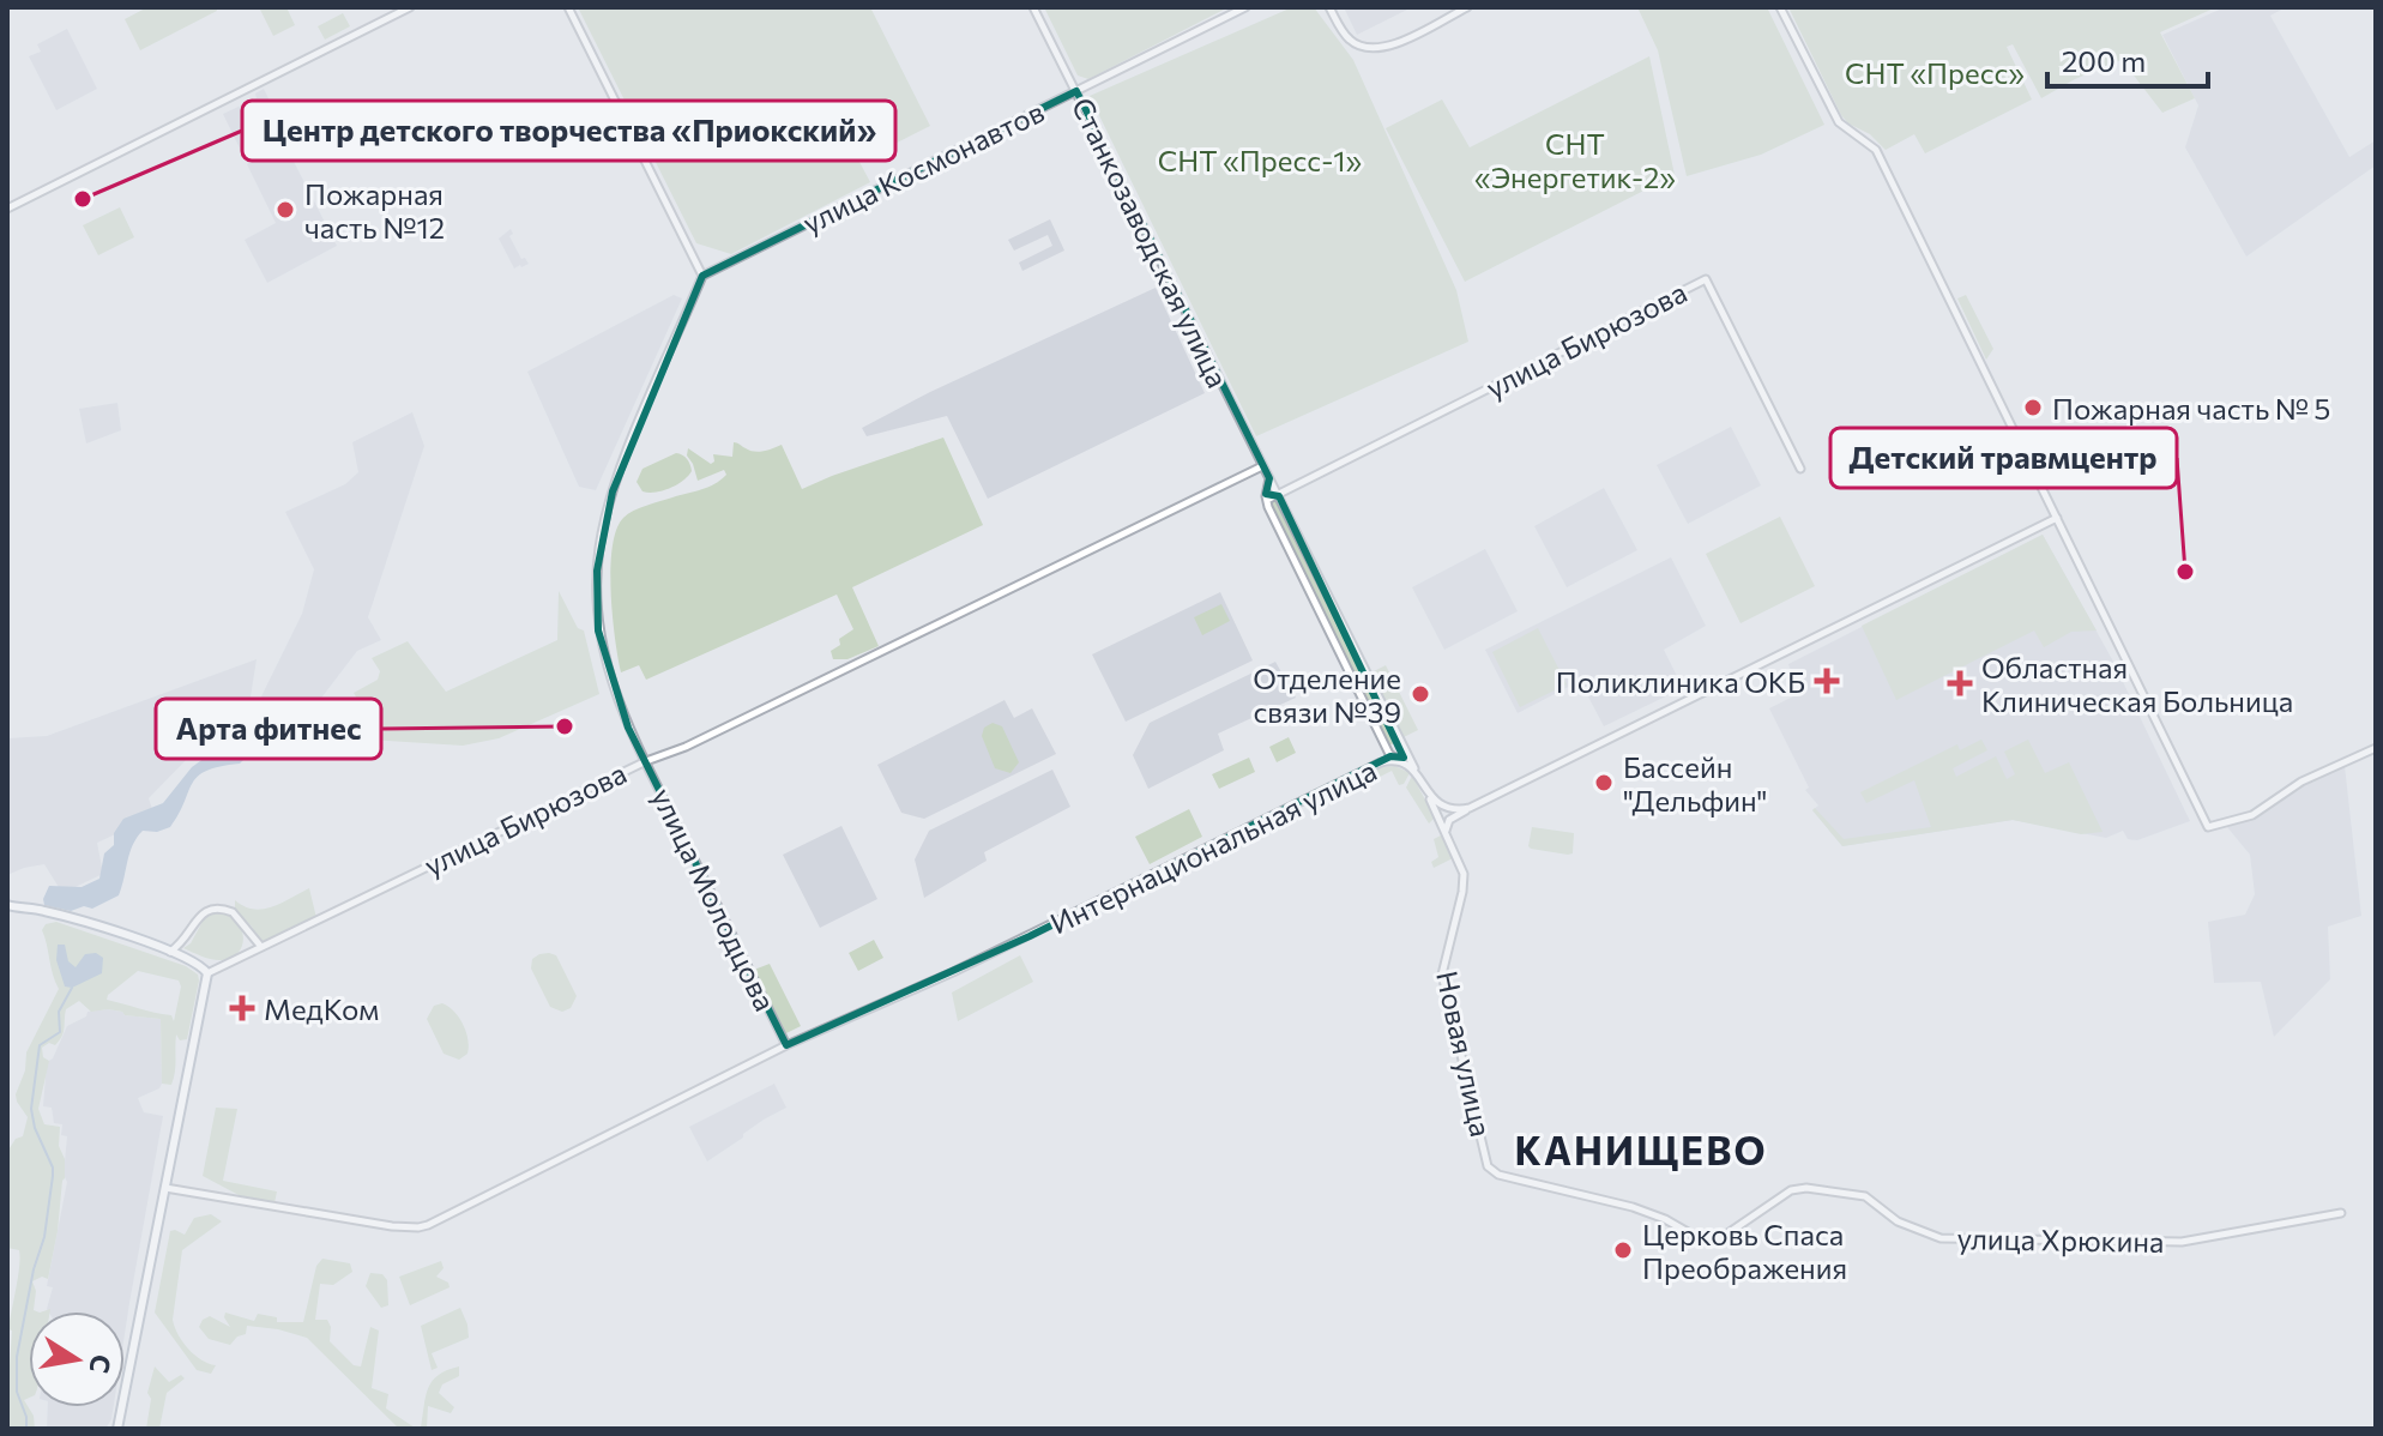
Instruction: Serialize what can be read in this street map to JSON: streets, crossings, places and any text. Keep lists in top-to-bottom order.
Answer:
{
  "streets": {
    "street": [
      "улица Космонавтов",
      "Станкозаводская улица",
      "улица Бирюзова",
      "Интернациональная улица",
      "улица Молодцова",
      "Новая улица",
      "улица Хрюкина"
    ]
  },
  "crossings": [
    ["улица Космонавтов", "Станкозаводская улица"],
    ["улица Космонавтов", "улица Молодцова"],
    ["Станкозаводская улица", "улица Бирюзова"],
    ["Станкозаводская улица", "Интернациональная улица"],
    ["улица Бирюзова", "улица Молодцова"],
    ["Интернациональная улица", "улица Молодцова"],
    ["Интернациональная улица", "Новая улица"],
    ["Новая улица", "улица Хрюкина"]
  ],
  "districts": ["КАНИЩЕВО"],
  "parks": ["СНТ «Пресс»", "СНТ «Энергетик-2»", "СНТ «Пресс-1»"],
  "places": {
    "other": [
      "Центр детского творчества «Приокский»",
      "Пожарная часть №12",
      "Пожарная часть № 5",
      "Детский травмцентр",
      "Отделение связи №39",
      "Арта фитнес",
      "Бассейн \"Дельфин\"",
      "Церковь Спаса Преображения"
    ],
    "health": ["Поликлиника ОКБ", "Областная Клиническая Больница", "МедКом"]
  },
  "scale_bar": "200 m",
  "north": "right"
}
